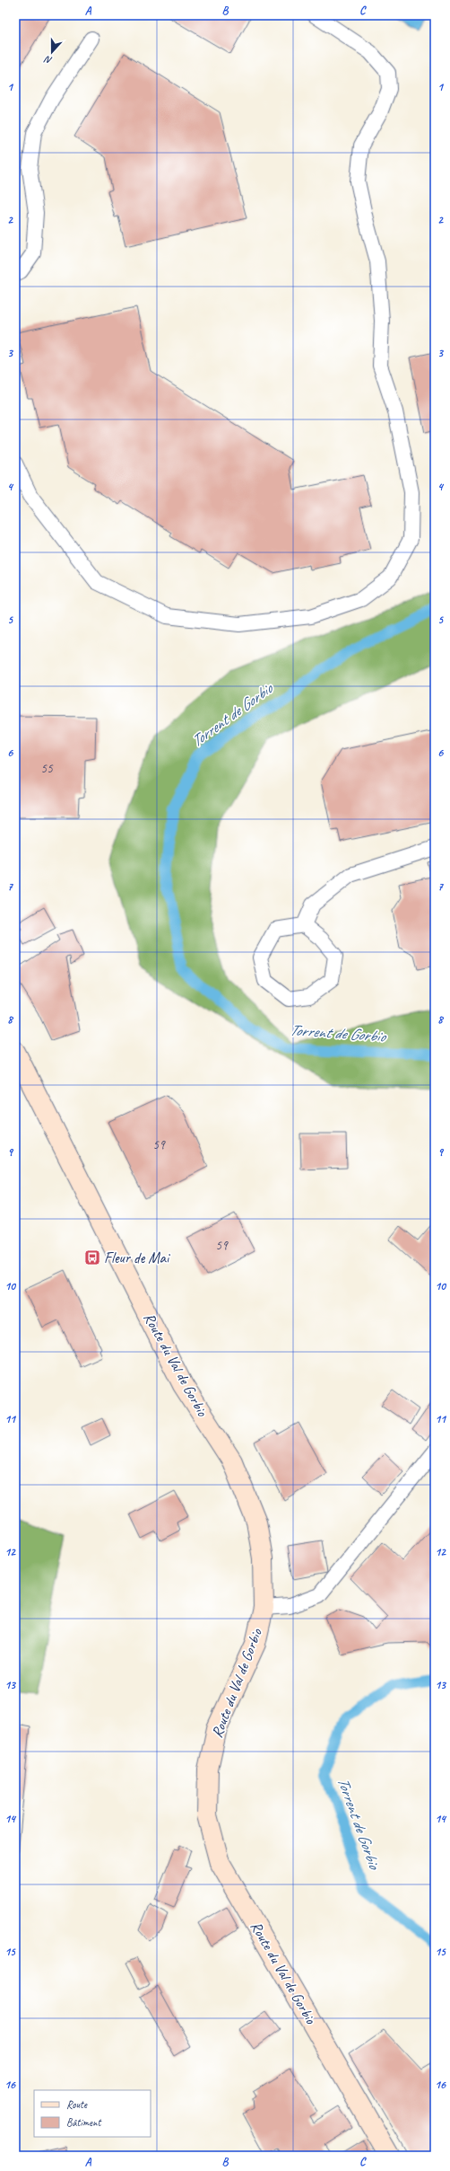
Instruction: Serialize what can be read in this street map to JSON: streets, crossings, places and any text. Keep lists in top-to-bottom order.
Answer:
{
  "streets": {
    "street": ["Route du Val de Gorbio"]
  },
  "water": ["Torrent de Gorbio"],
  "places": {
    "bus stop": ["Fleur de Mai"]
  },
  "house_numbers": ["55", "59", "59"],
  "legend": ["Route", "Bâtiment"],
  "north": "bottom",
  "grid": {
    "columns": ["A", "B", "C"],
    "rows": [
      "1",
      "2",
      "3",
      "4",
      "5",
      "6",
      "7",
      "8",
      "9",
      "10",
      "11",
      "12",
      "13",
      "14",
      "15",
      "16"
    ]
  }
}
